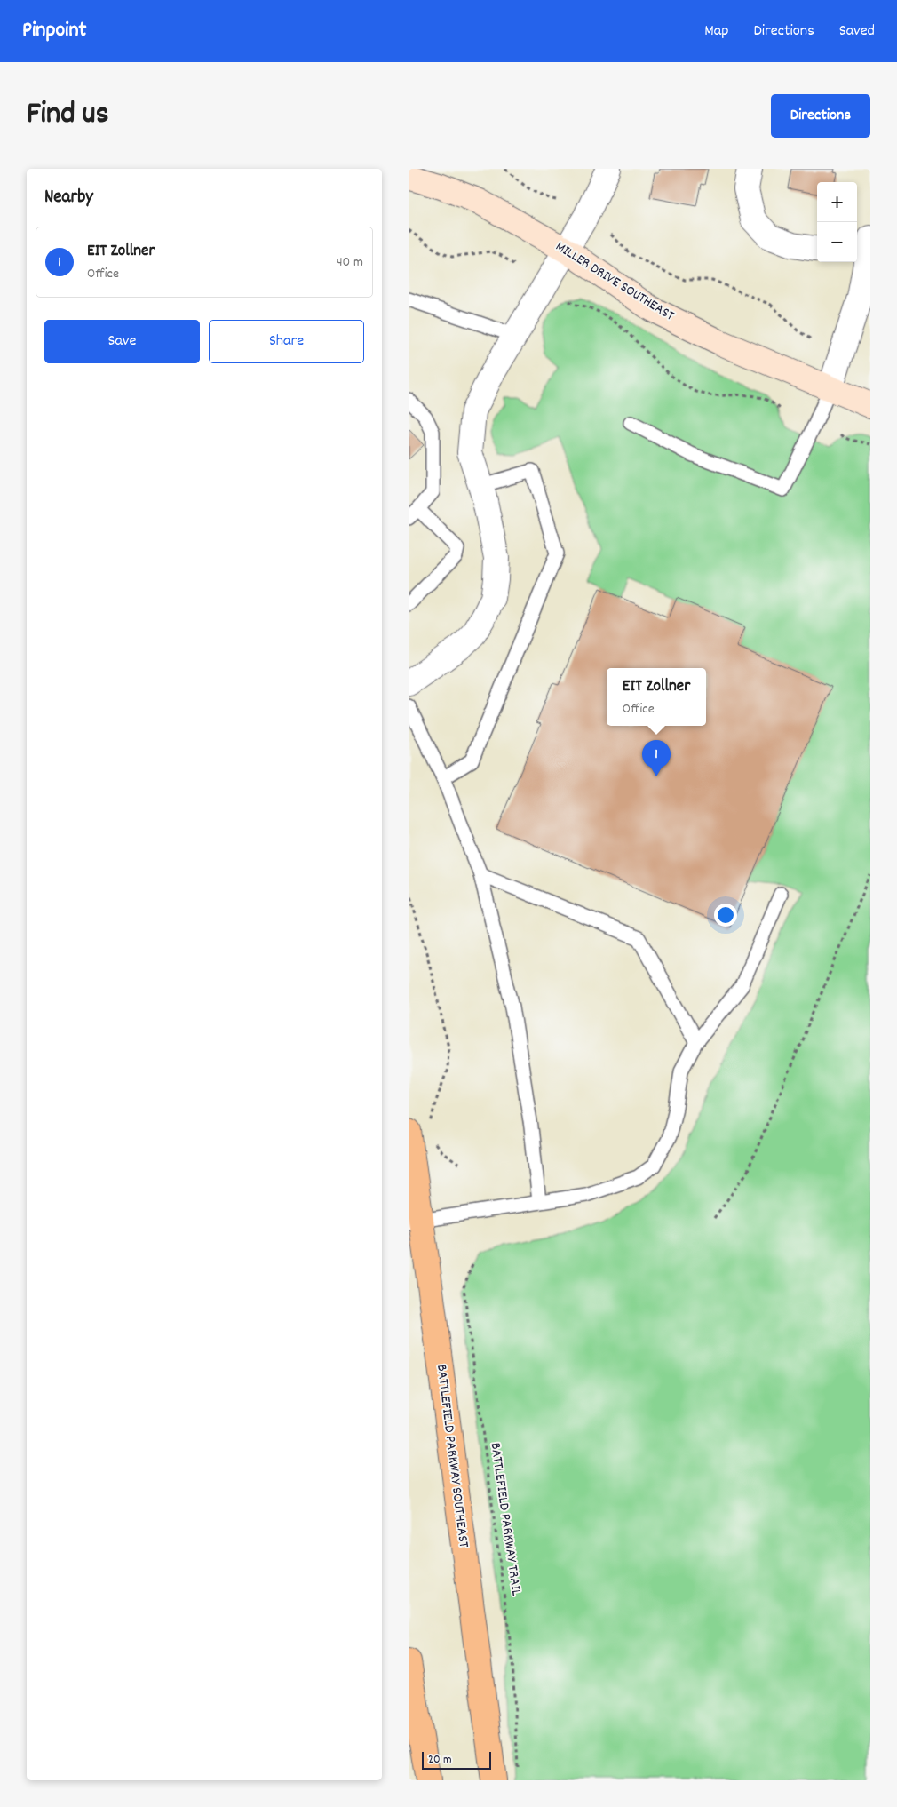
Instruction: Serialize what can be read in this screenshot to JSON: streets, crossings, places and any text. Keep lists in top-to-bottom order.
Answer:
{
  "streets": {
    "main road": ["BATTLEFIELD PARKWAY SOUTHEAST"],
    "street": ["MILLER DRIVE SOUTHEAST"],
    "path": ["BATTLEFIELD PARKWAY TRAIL"]
  },
  "scale_bar": "20 m",
  "page": {
    "header": "Pinpoint",
    "nav": ["Map", "Directions", "Saved"],
    "title": "Find us",
    "buttons": [
      "Directions",
      ["Save", "Share"]
    ],
    "heading": "Nearby",
    "map_buttons": ["+", "−"],
    "list": [
      {
        "mark": "1",
        "name": "EIT Zollner",
        "note": "Office",
        "value": "40 m"
      }
    ],
    "popup": ["EIT Zollner", "Office"],
    "pins": "1",
    "scale": "20 m"
  }
}
